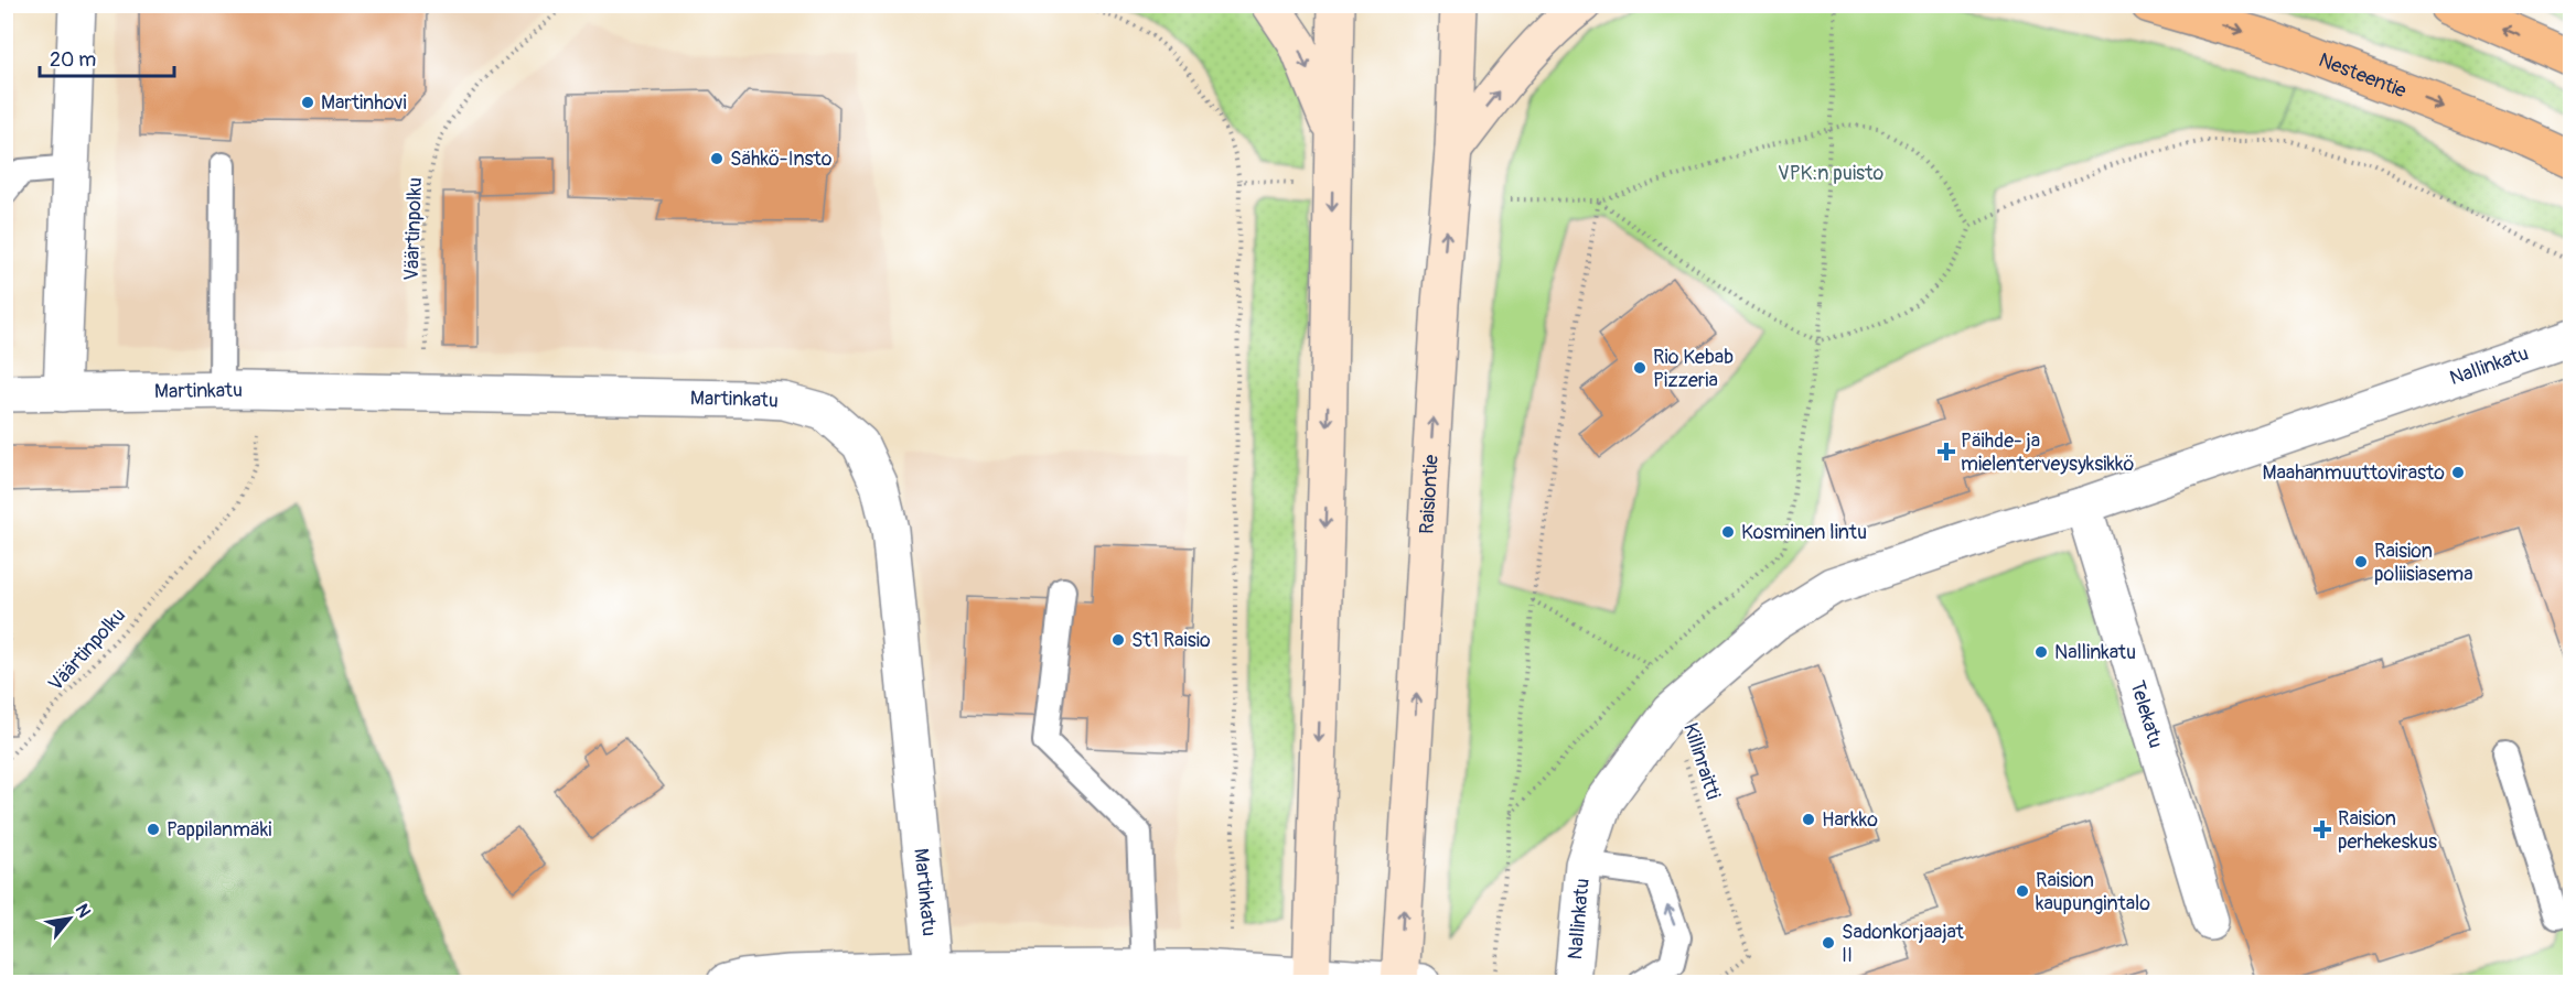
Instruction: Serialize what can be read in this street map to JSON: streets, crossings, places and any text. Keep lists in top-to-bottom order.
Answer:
{
  "streets": {
    "main road": ["Nesteentie", "Raisiontie"],
    "street": ["Nallinkatu", "Martinkatu", "Telekatu"],
    "path": ["Väärtinpolku", "Killinraitti"]
  },
  "crossings": [
    ["Väärtinpolku", "Martinkatu"],
    ["Nallinkatu", "Telekatu"],
    ["Nallinkatu", "Killinraitti"]
  ],
  "one_way": ["Nesteentie"],
  "parks": ["VPK:n puisto"],
  "places": {
    "other": [
      "Martinhovi",
      "Sähkö-Insto",
      "Rio Kebab Pizzeria",
      "Maahanmuuttovirasto",
      "Kosminen lintu",
      "Raision poliisiasema",
      "St1 Raisio",
      "Nallinkatu",
      "Harkko",
      "Pappilanmäki",
      "Raision kaupungintalo",
      "Sadonkorjaajat II"
    ],
    "health": ["Päihde- ja mielenterveysyksikkö", "Raision perhekeskus"]
  },
  "scale_bar": "20 m",
  "north": "top right"
}
